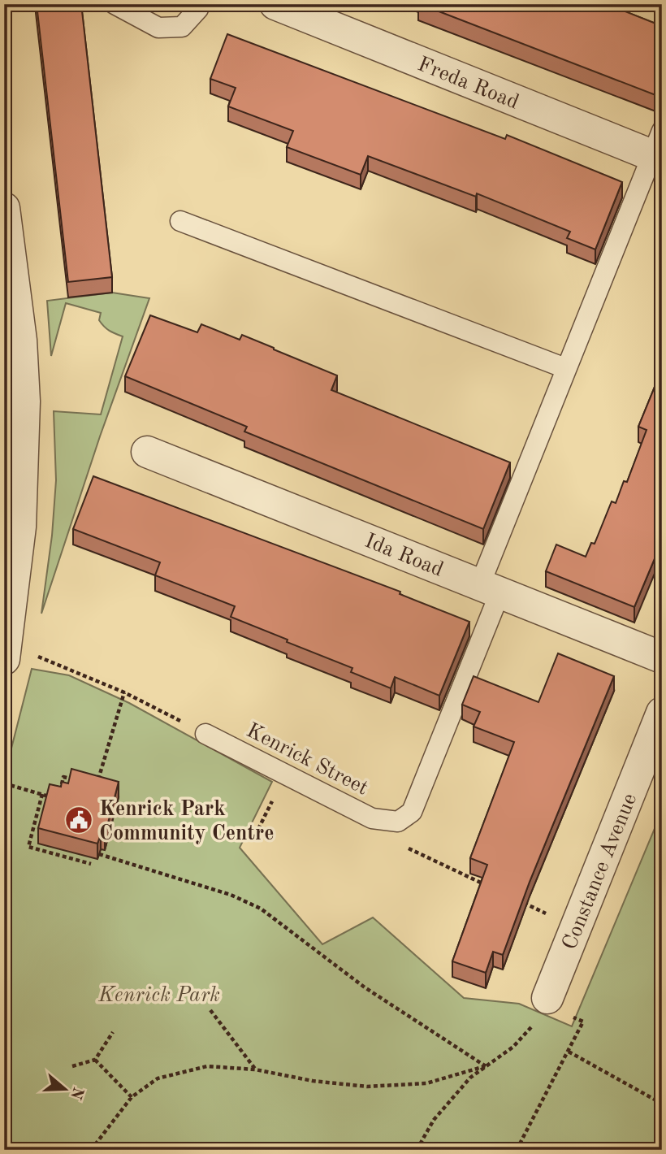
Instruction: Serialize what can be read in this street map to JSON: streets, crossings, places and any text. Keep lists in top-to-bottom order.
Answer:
{
  "streets": {
    "street": ["Freda Road", "Ida Road", "Constance Avenue"],
    "lane": ["Kenrick Street"]
  },
  "parks": ["Kenrick Park"],
  "places": {
    "public building": ["Kenrick Park Community Centre"]
  },
  "north": "right"
}
